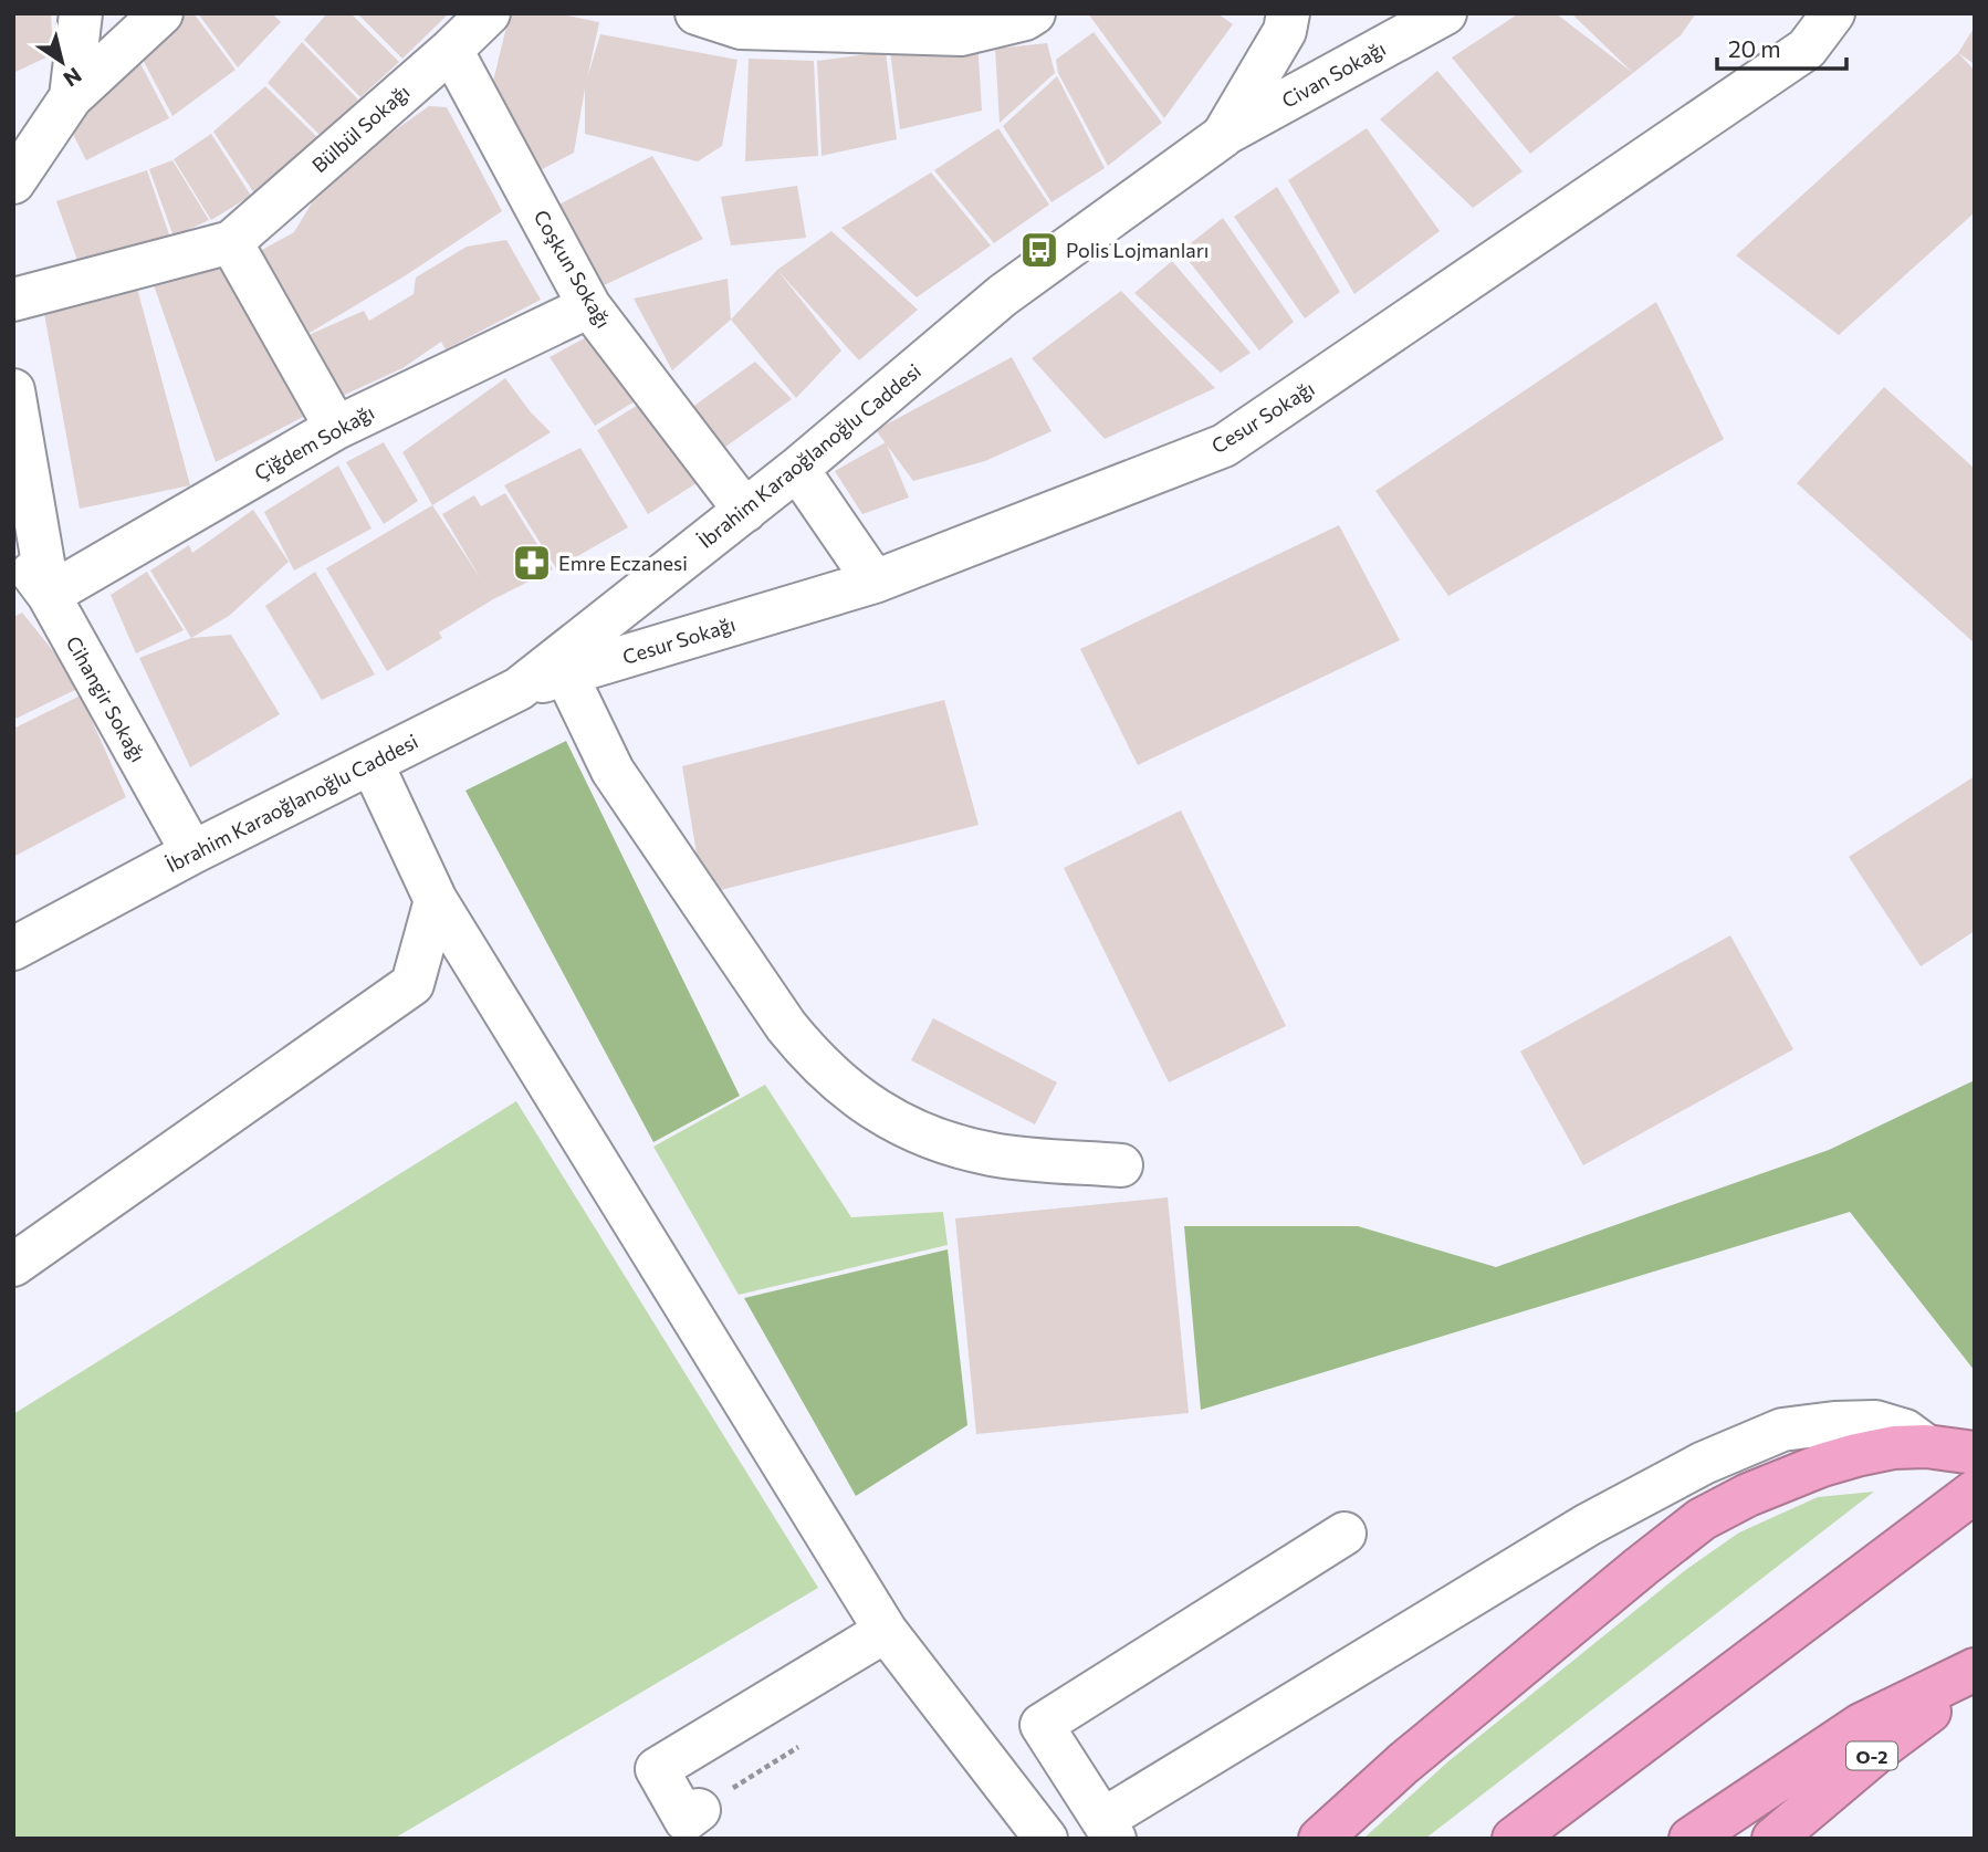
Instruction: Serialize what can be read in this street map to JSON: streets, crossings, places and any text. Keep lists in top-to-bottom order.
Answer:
{
  "streets": {
    "highway": ["O-2"],
    "street": [
      "Civan Sokağı",
      "Bülbül Sokağı",
      "Coşkun Sokağı",
      "Cesur Sokağı",
      "Çiğdem Sokağı",
      "İbrahim Karaoğlanoğlu Caddesi",
      "Cihangir Sokağı"
    ]
  },
  "crossings": [
    ["Civan Sokağı", "İbrahim Karaoğlanoğlu Caddesi"],
    ["Bülbül Sokağı", "Coşkun Sokağı"],
    ["Coşkun Sokağı", "Çiğdem Sokağı"],
    ["Coşkun Sokağı", "İbrahim Karaoğlanoğlu Caddesi"],
    ["Cesur Sokağı", "İbrahim Karaoğlanoğlu Caddesi"],
    ["Çiğdem Sokağı", "Cihangir Sokağı"],
    ["İbrahim Karaoğlanoğlu Caddesi", "Cihangir Sokağı"]
  ],
  "places": {
    "bus stop": ["Polis Lojmanları"],
    "pharmacy": ["Emre Eczanesi"]
  },
  "scale_bar": "20 m",
  "north": "bottom right"
}
